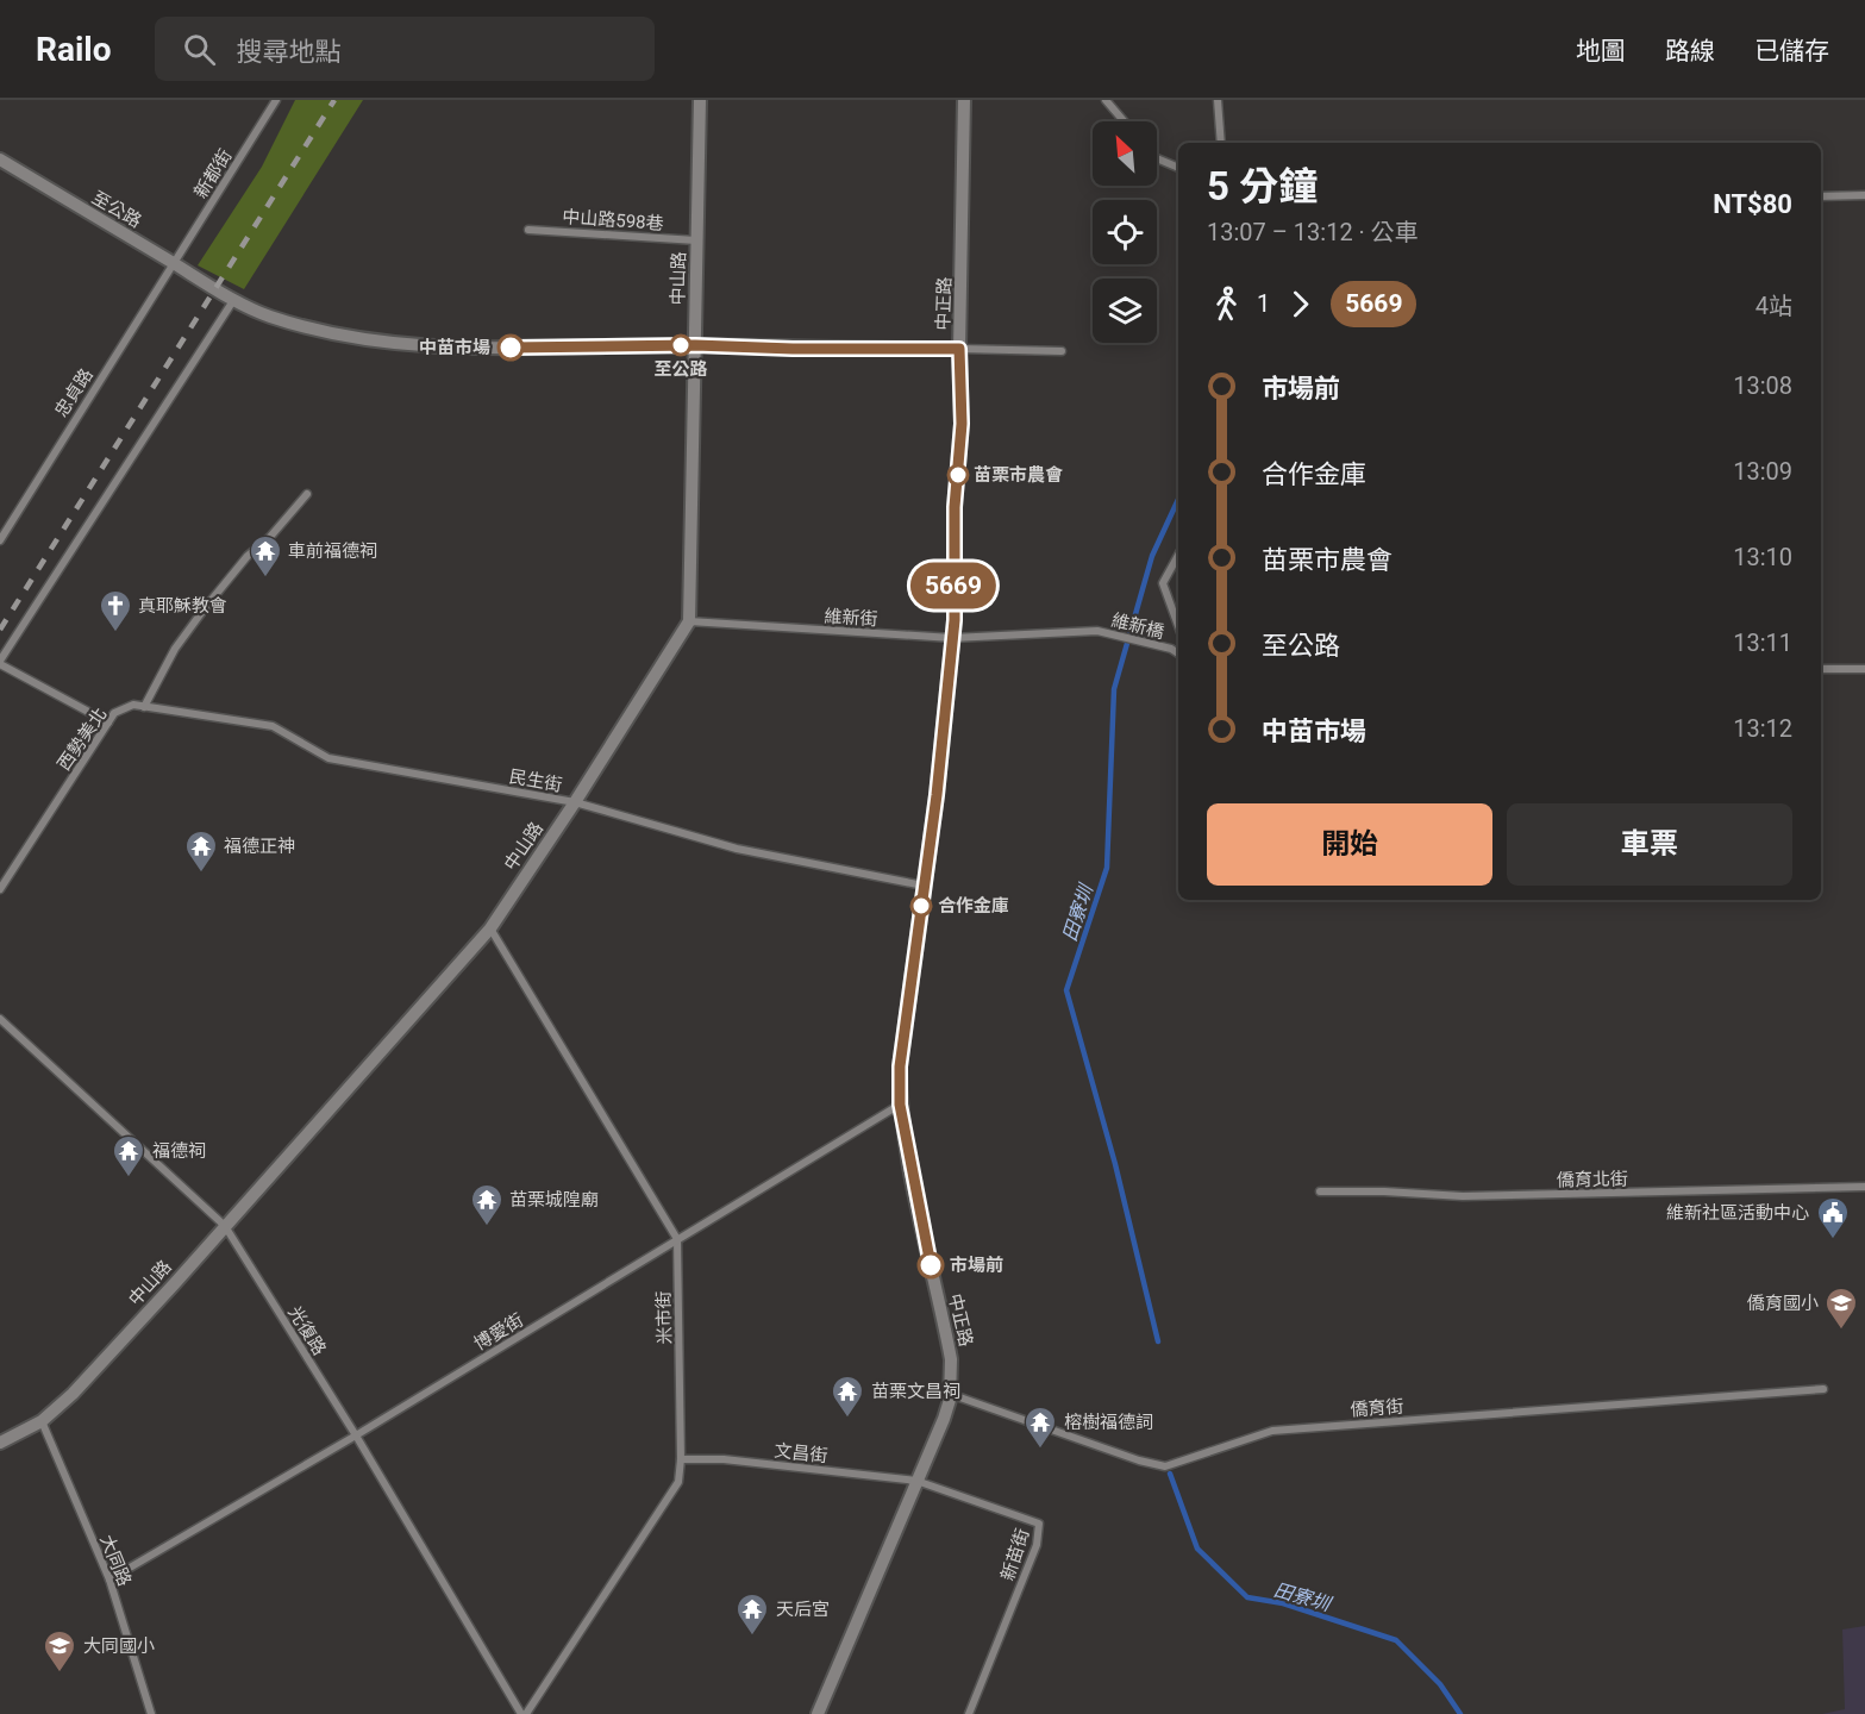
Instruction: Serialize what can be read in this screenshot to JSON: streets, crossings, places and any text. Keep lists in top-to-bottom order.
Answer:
{
  "streets": {
    "street": [
      "新都街",
      "至公路",
      "中山路598巷",
      "中山路",
      "中正路",
      "忠貞路",
      "維新街",
      "維新橋",
      "西勢美北",
      "民生街",
      "僑育北街",
      "米市街",
      "光復路",
      "博愛街",
      "僑育街",
      "文昌街",
      "新苗街",
      "大同路"
    ]
  },
  "crossings": [
    ["新都街", "至公路"],
    ["新都街", "忠貞路"],
    ["至公路", "中山路"],
    ["至公路", "中正路"],
    ["至公路", "忠貞路"],
    ["中山路598巷", "中山路"],
    ["中山路", "維新街"],
    ["中山路", "民生街"],
    ["中山路", "光復路"],
    ["中山路", "大同路"],
    ["中正路", "維新街"],
    ["中正路", "民生街"],
    ["中正路", "博愛街"],
    ["中正路", "僑育街"],
    ["中正路", "文昌街"],
    ["中正路", "新苗街"],
    ["維新街", "維新橋"],
    ["西勢美北", "民生街"],
    ["米市街", "光復路"],
    ["米市街", "博愛街"],
    ["米市街", "文昌街"],
    ["光復路", "博愛街"],
    ["博愛街", "大同路"],
    ["文昌街", "新苗街"]
  ],
  "water": ["田寮圳"],
  "places": {
    "other": [
      "至公路",
      "中苗市場",
      "苗栗市農會",
      "合作金庫",
      "市場前"
    ],
    "temple": [
      "車前福德祠",
      "福德正神",
      "福德祠",
      "苗栗城隍廟",
      "苗栗文昌祠",
      "榕樹福德詞",
      "天后宮"
    ],
    "church": ["真耶穌教會"],
    "public building": ["維新社區活動中心"],
    "school or university": ["僑育國小", "大同國小"]
  },
  "lines": ["bus line 5669"],
  "north": "top left",
  "page": {
    "header": "Railo",
    "search": "搜尋地點",
    "nav": ["地圖", "路線", "已儲存"],
    "on_map": "5669",
    "heading": ["5 分鐘", "13:07 – 13:12 · 公車", "NT$80"],
    "legs": ["1", "5669", "4站"],
    "list": [
      {
        "name": "市場前",
        "value": "13:08"
      },
      {
        "name": "合作金庫",
        "value": "13:09"
      },
      {
        "name": "苗栗市農會",
        "value": "13:10"
      },
      {
        "name": "至公路",
        "value": "13:11"
      },
      {
        "name": "中苗市場",
        "value": "13:12"
      }
    ],
    "buttons": ["開始", "車票"]
  }
}
